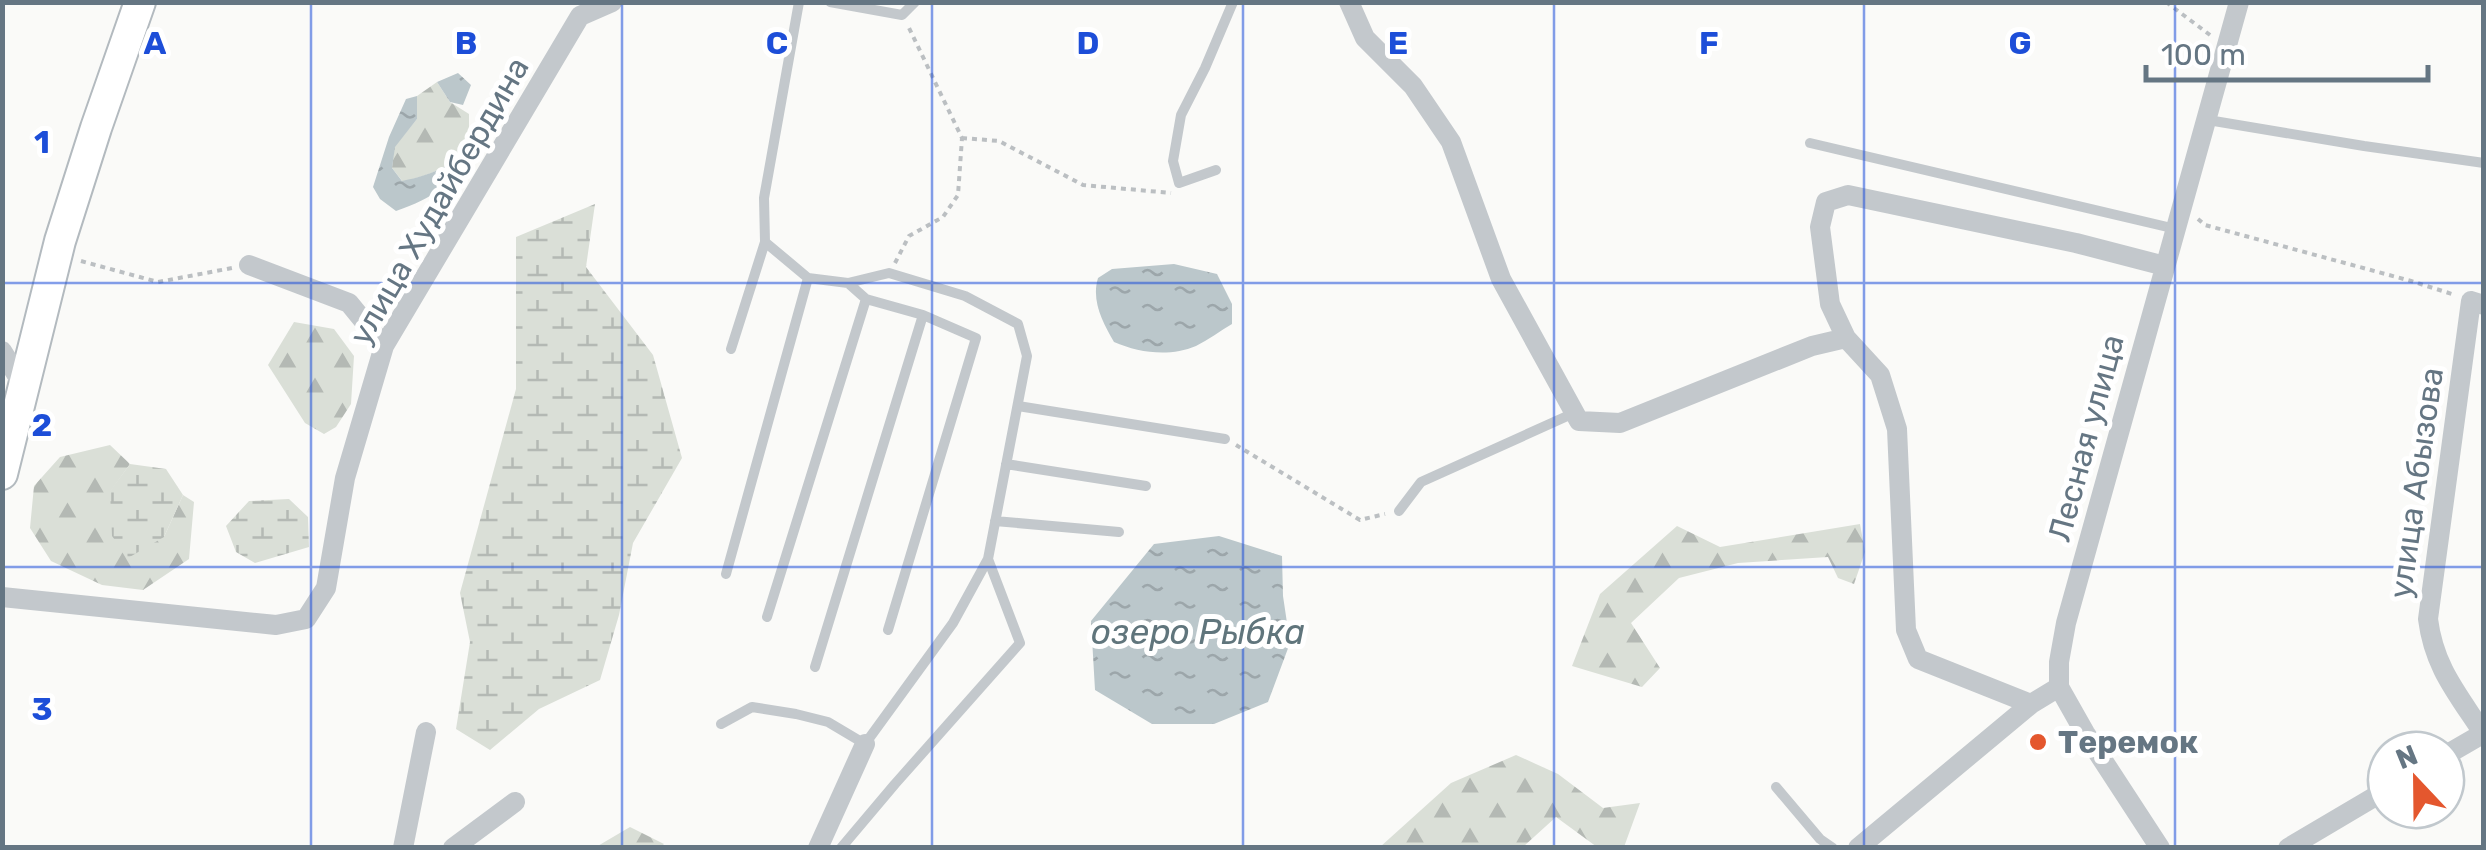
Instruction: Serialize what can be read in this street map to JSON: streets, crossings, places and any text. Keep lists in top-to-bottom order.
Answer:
{
  "streets": {
    "street": ["улица Худайбердина", "Лесная улица", "улица Абызова"]
  },
  "water": ["озеро Рыбка"],
  "places": ["Теремок"],
  "scale_bar": "100 m",
  "north": "top",
  "grid": {
    "columns": [
      "A",
      "B",
      "C",
      "D",
      "E",
      "F",
      "G"
    ],
    "rows": ["1", "2", "3"]
  }
}
